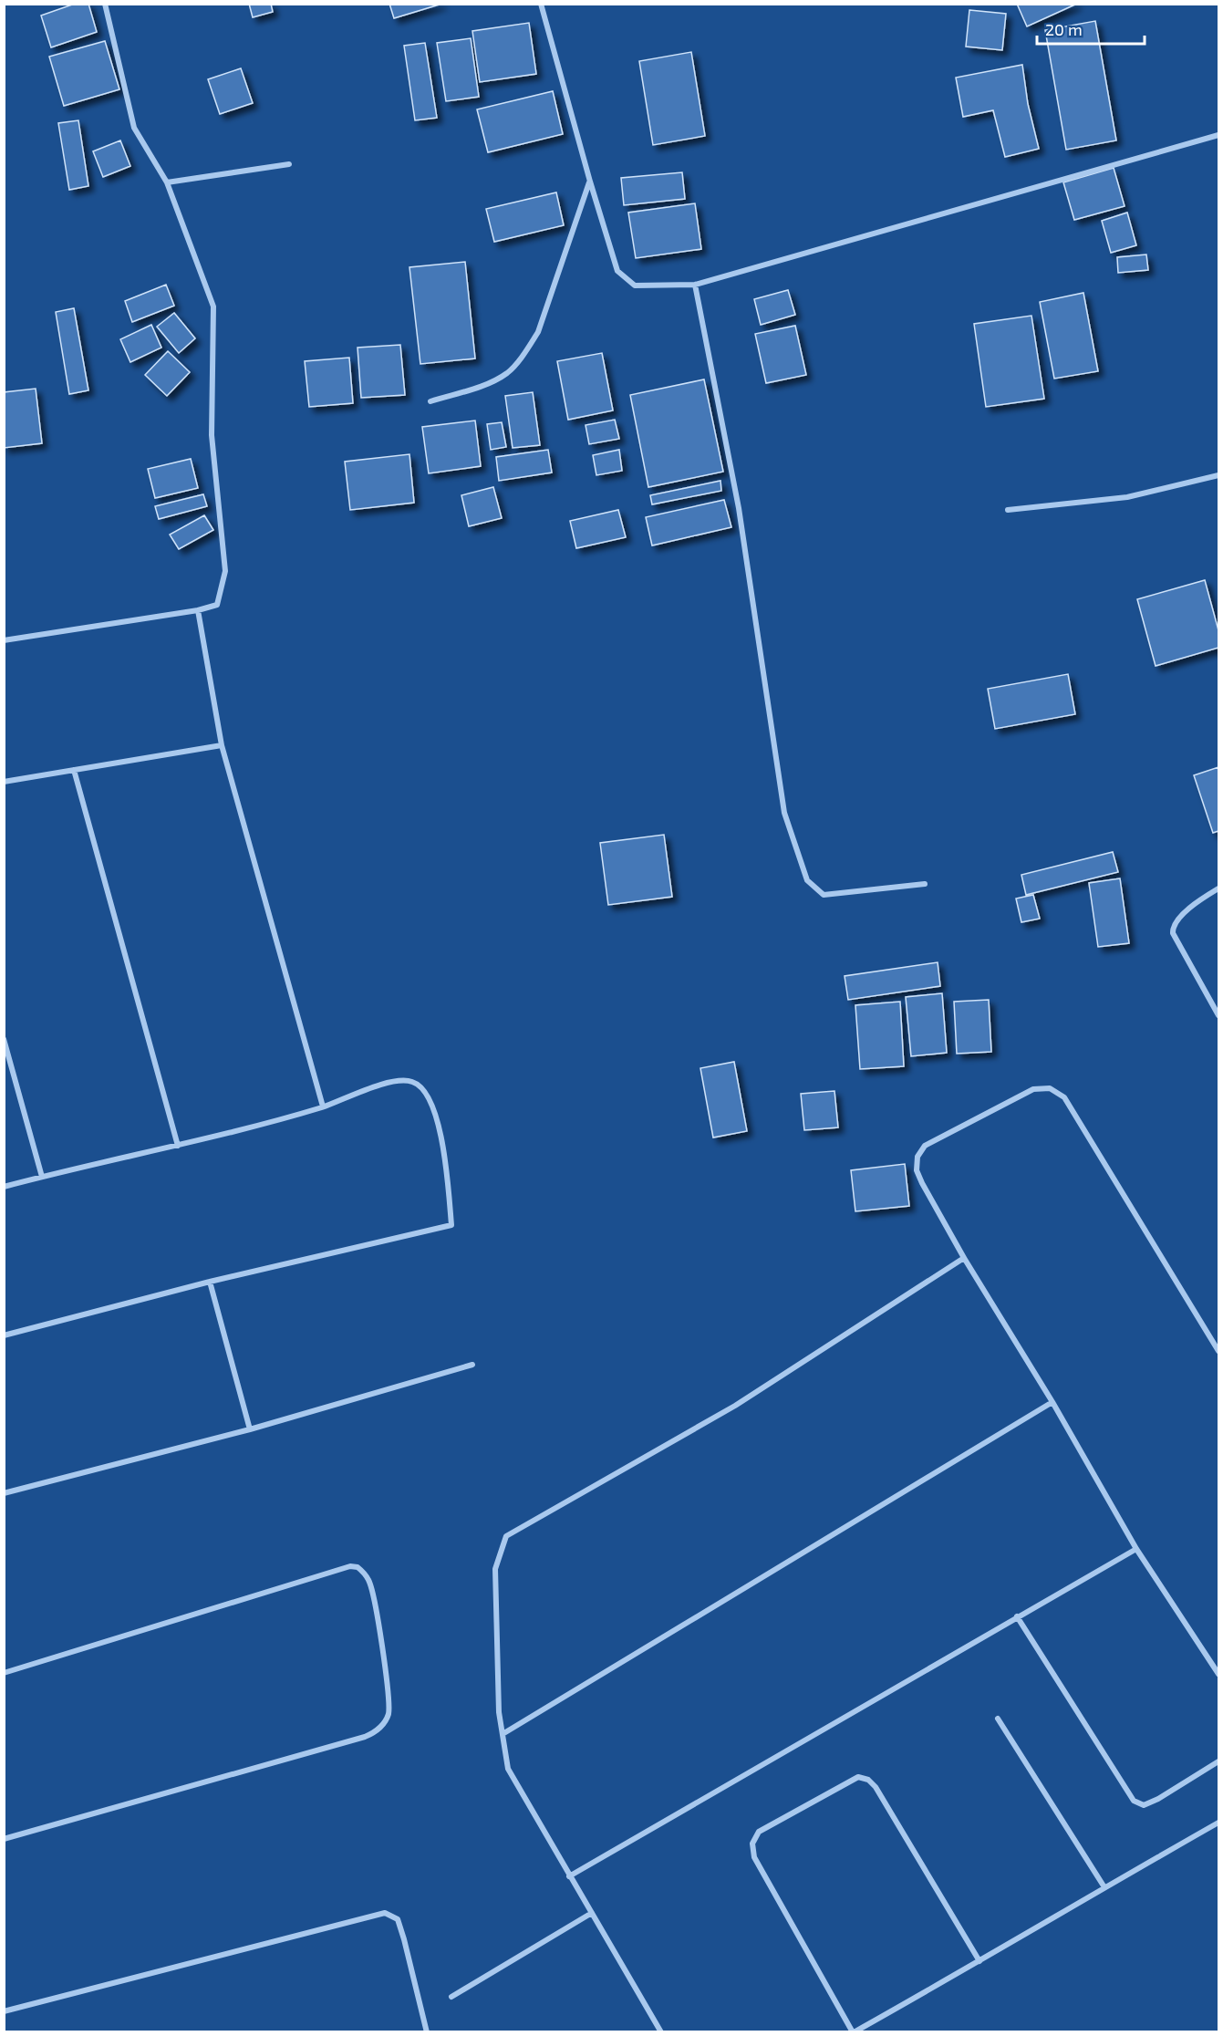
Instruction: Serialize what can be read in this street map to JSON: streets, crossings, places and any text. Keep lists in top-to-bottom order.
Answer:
{
  "scale_bar": "20 m"
}
